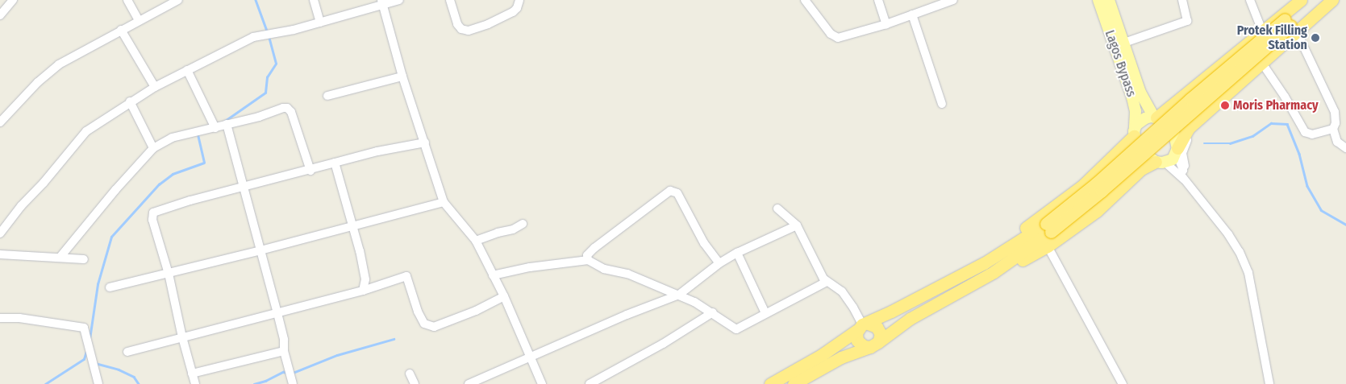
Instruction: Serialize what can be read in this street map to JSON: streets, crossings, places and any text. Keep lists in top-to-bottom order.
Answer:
{
  "streets": {
    "main road": ["Lagos Bypass"]
  },
  "places": ["Protek Filling Station", "Moris Pharmacy"]
}
